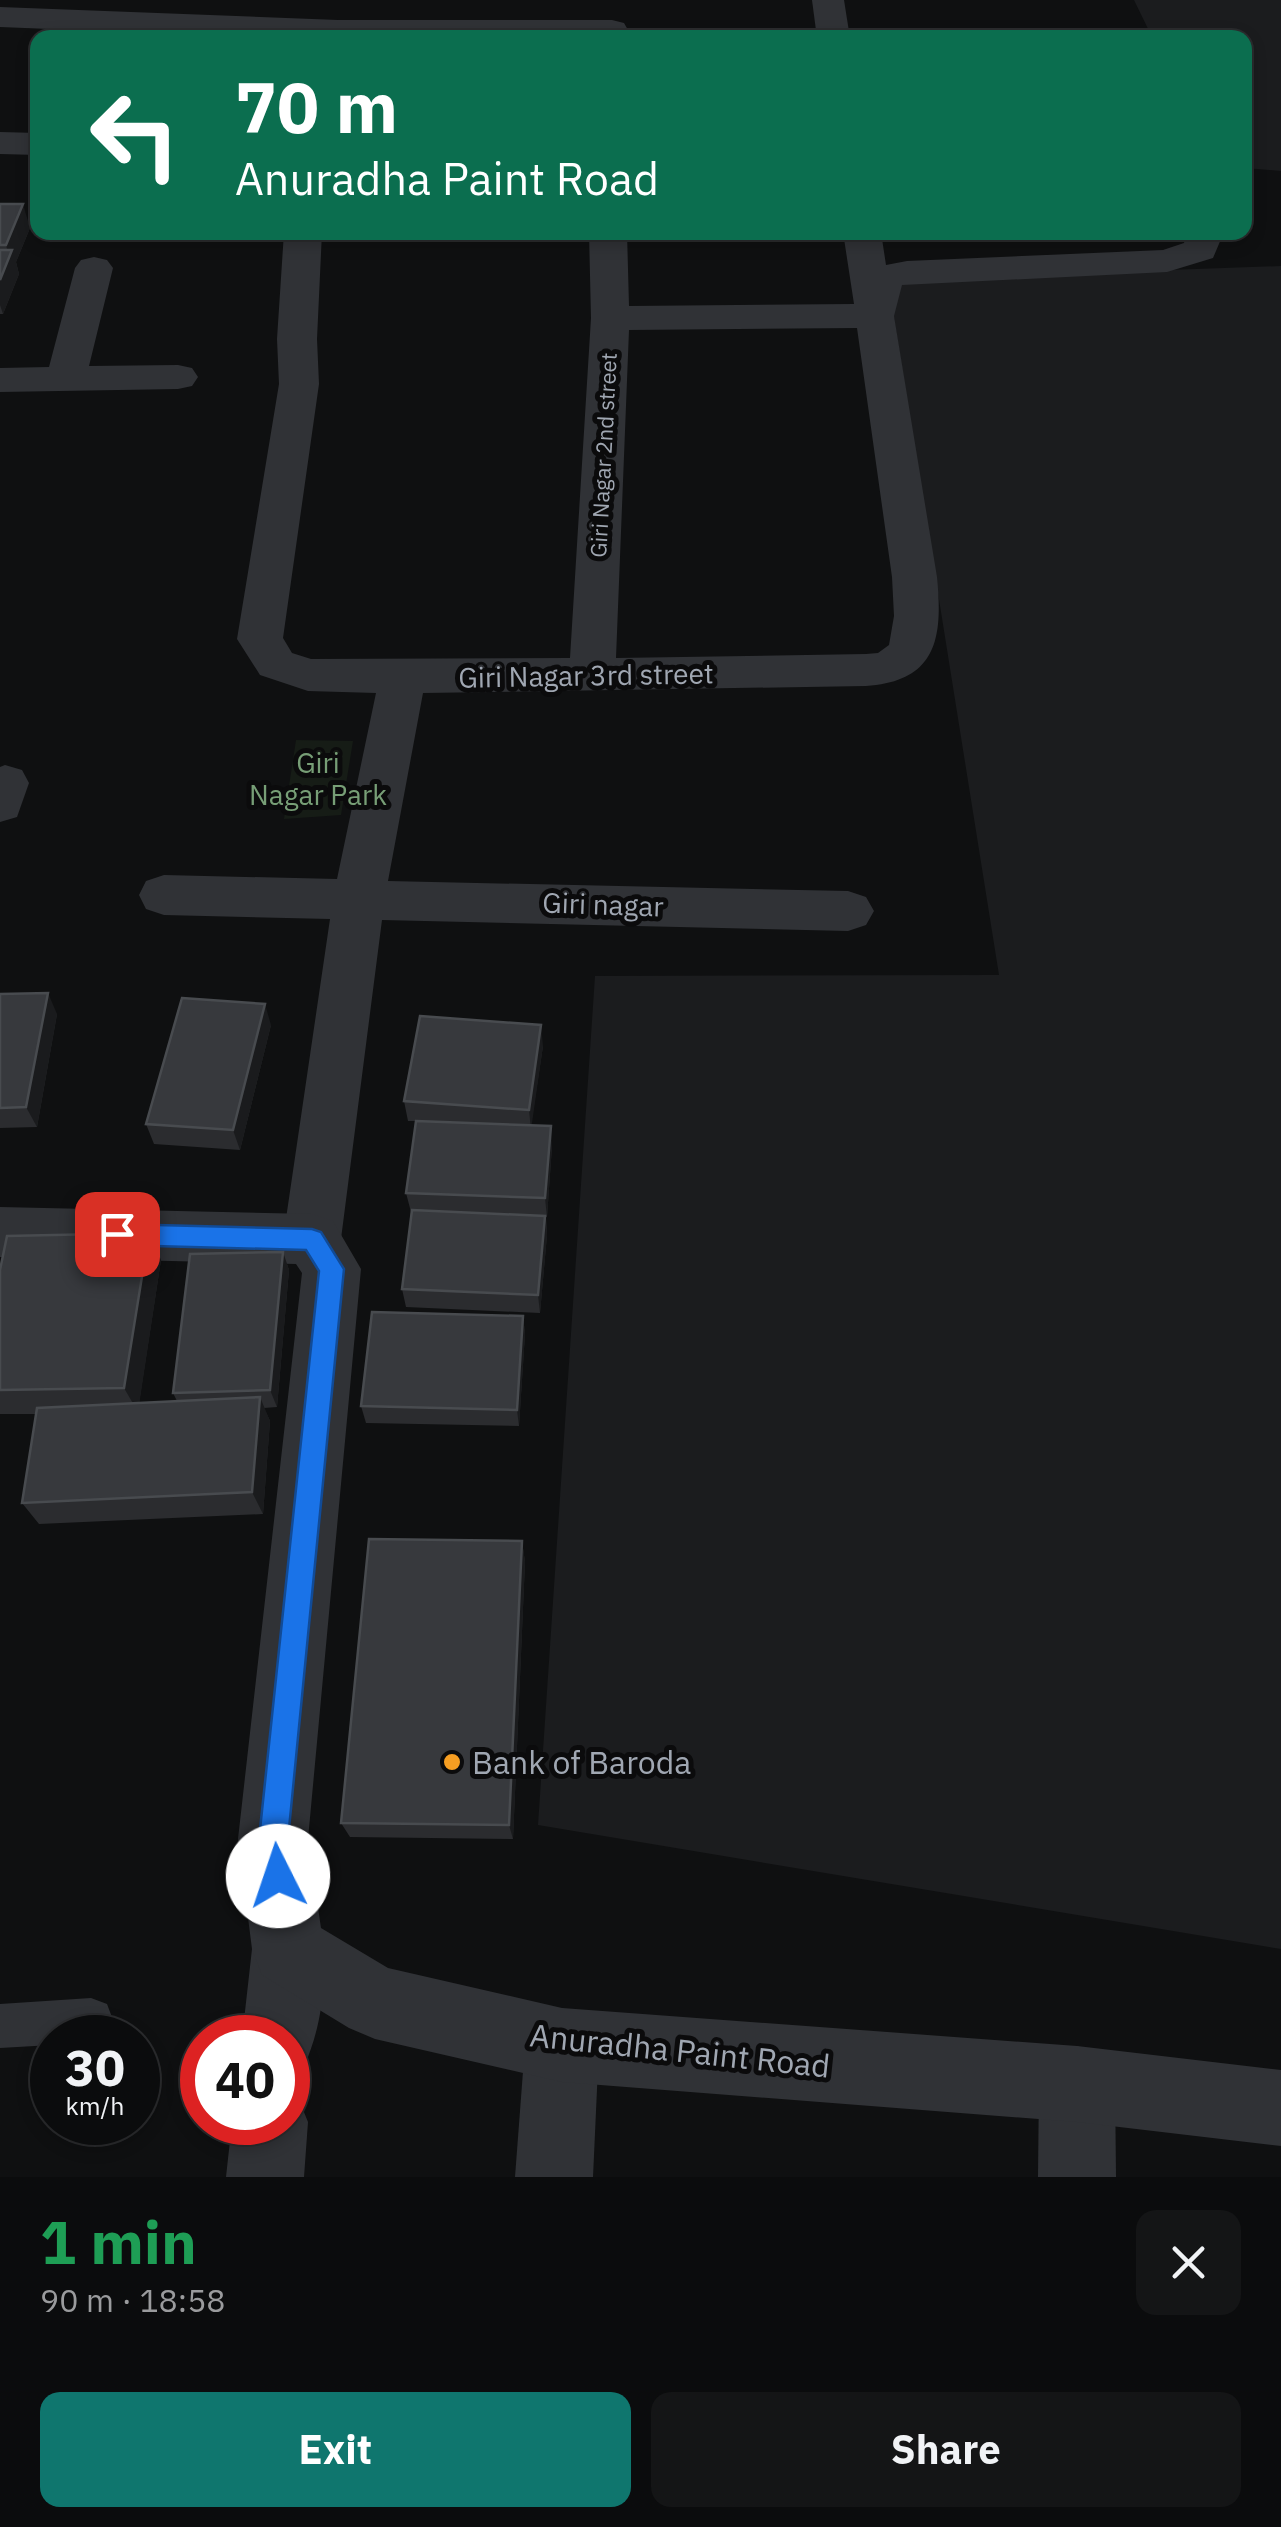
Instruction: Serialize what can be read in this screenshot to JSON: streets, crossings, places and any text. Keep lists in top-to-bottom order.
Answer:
{
  "streets": {
    "street": [
      "Giri Nagar 2nd street",
      "Giri Nagar 3rd street",
      "Giri nagar",
      "Anuradha Paint Road"
    ]
  },
  "crossings": [
    ["Giri Nagar 2nd street", "Giri Nagar 3rd street"]
  ],
  "parks": ["Giri Nagar Park"],
  "places": ["Bank of Baroda"],
  "page": {
    "turn": ["70 m", "Anuradha Paint Road"],
    "speed": "30 km/h",
    "limit": "40",
    "heading": ["1 min", "90 m · 18:58"],
    "buttons": ["Exit", "Share"]
  }
}
